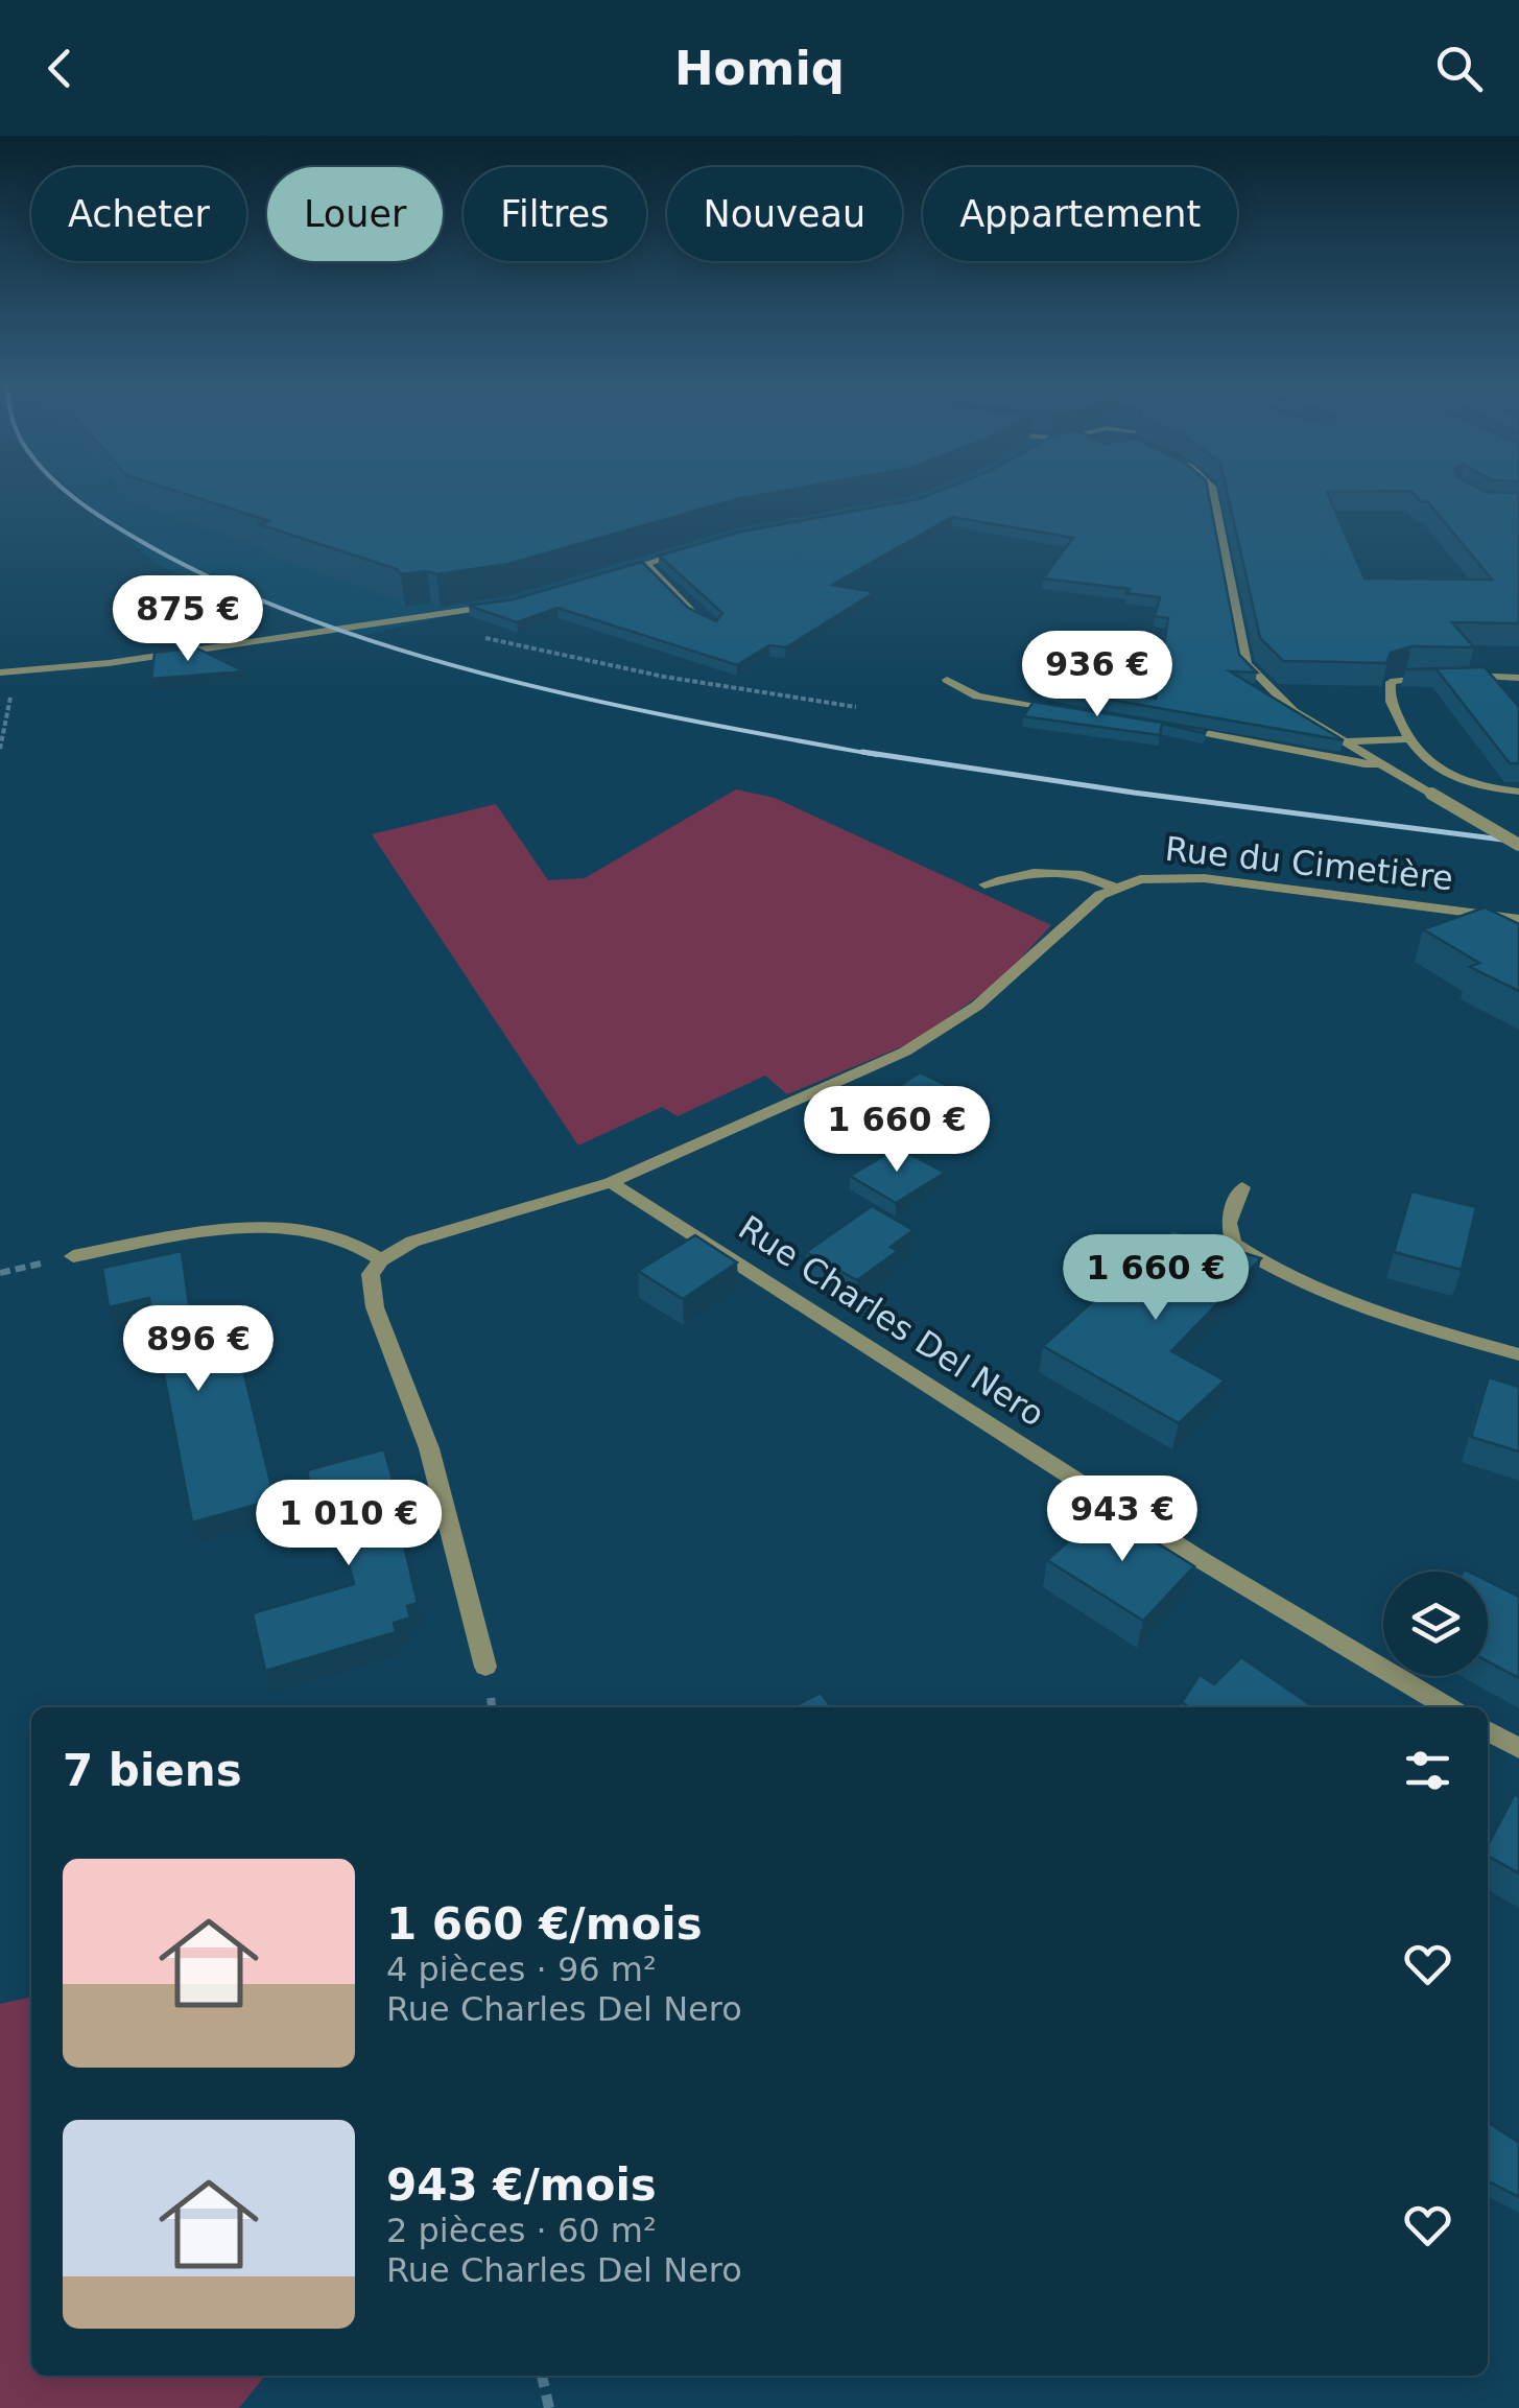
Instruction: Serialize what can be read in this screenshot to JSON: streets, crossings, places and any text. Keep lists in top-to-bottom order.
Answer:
{
  "streets": {
    "street": ["Rue du Cimetière", "Rue Charles Del Nero"]
  },
  "crossings": [
    ["Rue du Cimetière", "Rue Charles Del Nero"]
  ],
  "page": {
    "header": "Homiq",
    "chip": [
      "Acheter",
      "Louer",
      "Filtres",
      "Nouveau",
      "Appartement"
    ],
    "price": [
      "875 €",
      "936 €",
      "1 660 €",
      "1 660 €",
      "896 €",
      "943 €",
      "1 010 €"
    ],
    "heading": "7 biens",
    "list": [
      {
        "name": "1 660 €/mois",
        "note": "4 pièces · 96 m² · Rue Charles Del Nero"
      },
      {
        "name": "943 €/mois",
        "note": "2 pièces · 60 m² · Rue Charles Del Nero"
      }
    ]
  }
}
